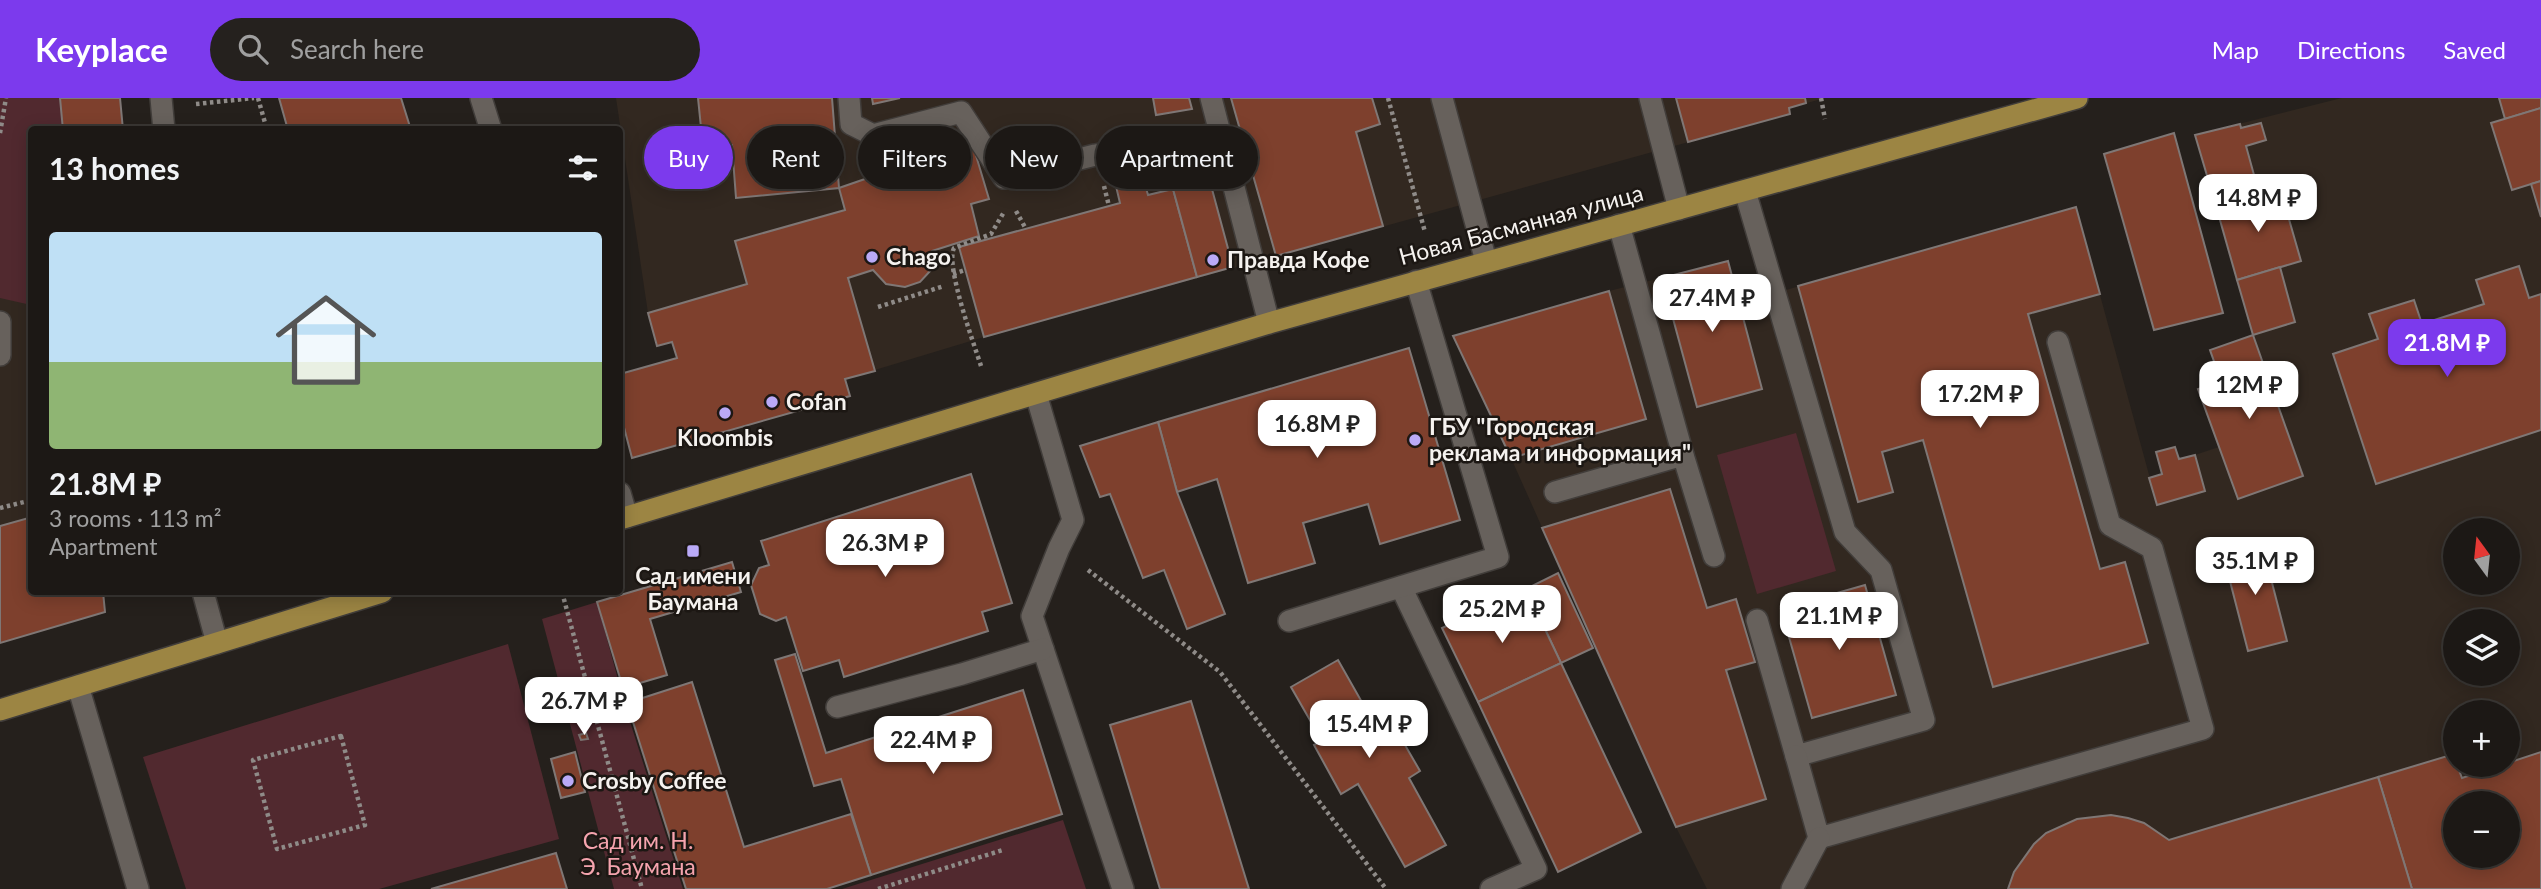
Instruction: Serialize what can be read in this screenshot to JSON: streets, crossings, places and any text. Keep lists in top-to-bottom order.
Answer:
{
  "streets": {
    "main road": ["Новая Басманная улица"]
  },
  "parks": ["Сад им. Н. Э. Баумана"],
  "places": {
    "other": [
      "Chago",
      "Правда Кофе",
      "Cofan",
      "Kloombis",
      "ГБУ \"Городская реклама и информация\"",
      "Crosby Coffee"
    ],
    "transit": ["Сад имени Баумана"]
  },
  "north": "top",
  "page": {
    "header": "Keyplace",
    "search": "Search here",
    "nav": ["Map", "Directions", "Saved"],
    "chip": [
      "Buy",
      "Rent",
      "Filters",
      "New",
      "Apartment"
    ],
    "heading": "13 homes",
    "price": [
      "14.8M ₽",
      "27.4M ₽",
      "21.8M ₽",
      "12M ₽",
      "17.2M ₽",
      "16.8M ₽",
      "26.3M ₽",
      "35.1M ₽",
      "25.2M ₽",
      "21.1M ₽",
      "26.7M ₽",
      "15.4M ₽",
      "22.4M ₽"
    ],
    "list": [
      {
        "name": "21.8M ₽",
        "note": "3 rooms · 113 m² · Apartment"
      }
    ],
    "map_buttons": ["+", "−"]
  }
}
